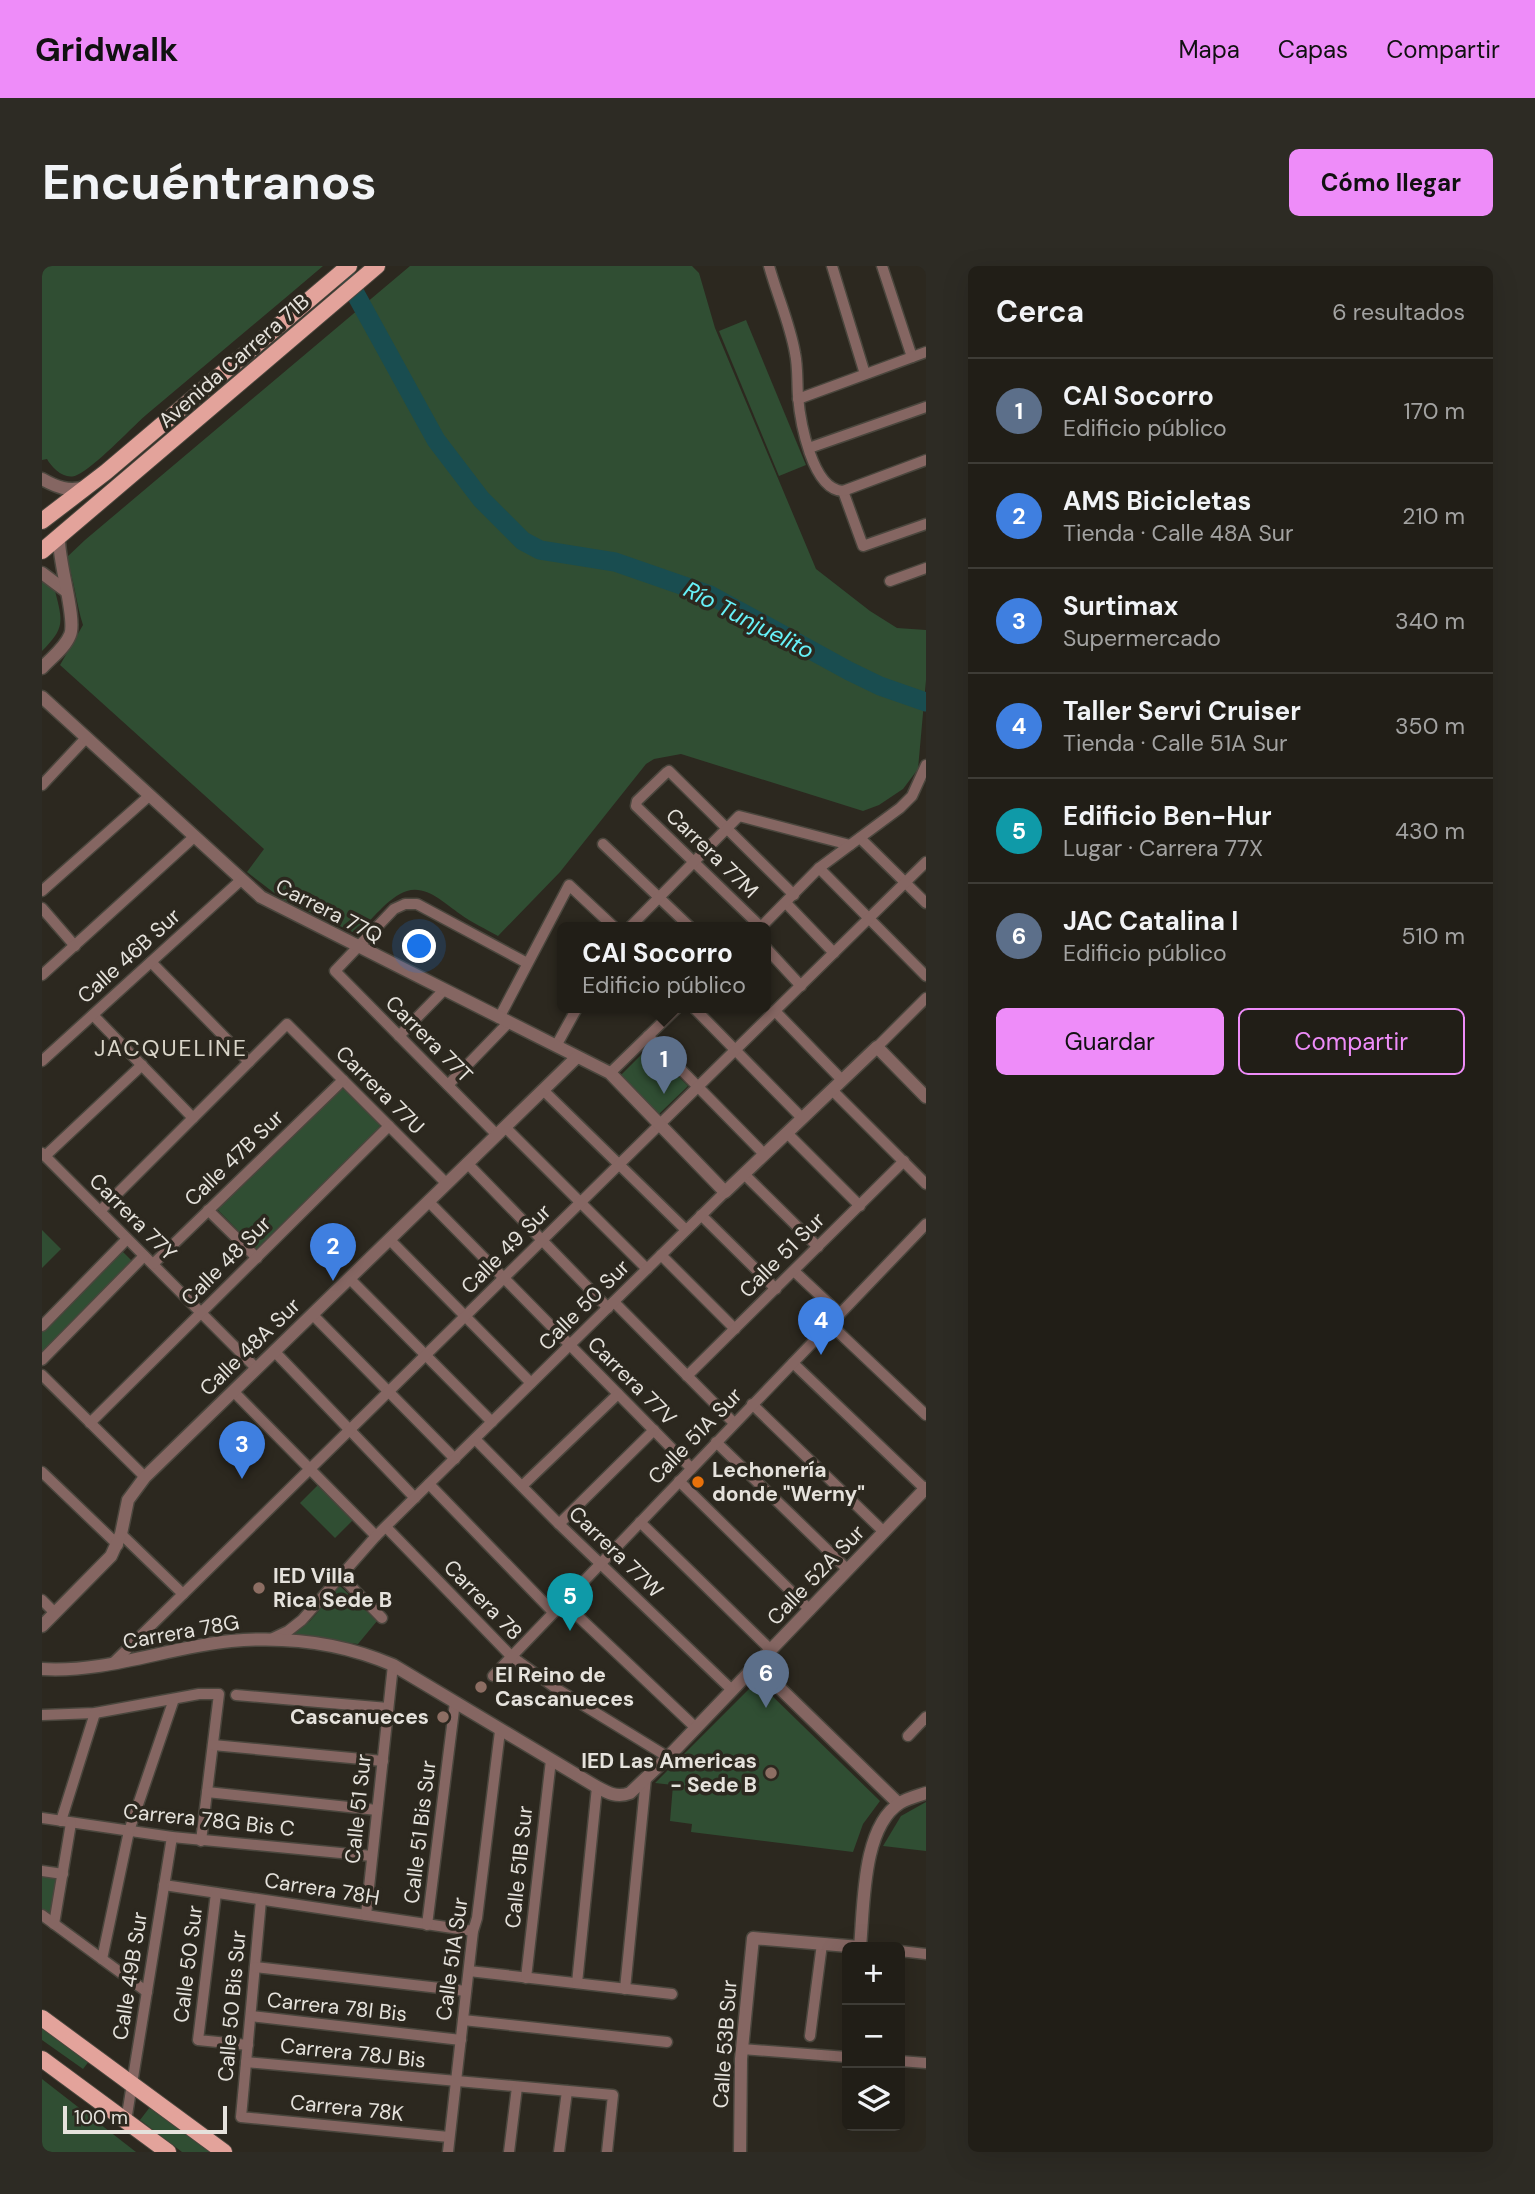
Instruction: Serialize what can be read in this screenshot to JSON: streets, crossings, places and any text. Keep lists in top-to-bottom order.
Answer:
{
  "streets": {
    "main road": ["Avenida Carrera 71B"],
    "street": [
      "Carrera 77M",
      "Carrera 77Q",
      "Calle 46B Sur",
      "Carrera 77T",
      "Carrera 77U",
      "Calle 47B Sur",
      "Carrera 77Y",
      "Calle 49 Sur",
      "Calle 51 Sur",
      "Calle 48 Sur",
      "Calle 50 Sur",
      "Calle 48A Sur",
      "Carrera 77V",
      "Calle 51A Sur",
      "Carrera 77W",
      "Calle 52A Sur",
      "Carrera 78",
      "Carrera 78G",
      "Carrera 78G Bis C",
      "Calle 51 Bis Sur",
      "Calle 51B Sur",
      "Carrera 78H",
      "Calle 49B Sur",
      "Calle 50 Bis Sur",
      "Carrera 78I Bis",
      "Calle 53B Sur",
      "Carrera 78J Bis",
      "Carrera 78K"
    ]
  },
  "crossings": [
    ["Carrera 77Q", "Calle 46B Sur"],
    ["Carrera 77Q", "Carrera 77T"],
    ["Carrera 77Q", "Calle 49 Sur"],
    ["Carrera 77Q", "Calle 50 Sur"],
    ["Carrera 77Q", "Calle 48A Sur"],
    ["Carrera 77T", "Calle 49 Sur"],
    ["Carrera 77T", "Calle 50 Sur"],
    ["Carrera 77T", "Calle 48A Sur"],
    ["Carrera 77U", "Calle 47B Sur"],
    ["Carrera 77U", "Calle 48 Sur"],
    ["Carrera 77U", "Calle 48A Sur"],
    ["Calle 47B Sur", "Carrera 77Y"],
    ["Carrera 77Y", "Calle 48 Sur"],
    ["Carrera 77Y", "Calle 48A Sur"],
    ["Calle 49 Sur", "Carrera 77V"],
    ["Calle 49 Sur", "Carrera 78G"],
    ["Calle 51 Sur", "Carrera 78G"],
    ["Calle 51 Sur", "Carrera 78G Bis C"],
    ["Calle 51 Sur", "Carrera 78H"],
    ["Calle 50 Sur", "Carrera 77V"],
    ["Calle 50 Sur", "Carrera 77W"],
    ["Calle 50 Sur", "Carrera 78"],
    ["Calle 50 Sur", "Carrera 78G"],
    ["Calle 50 Sur", "Carrera 78H"],
    ["Calle 50 Sur", "Calle 50 Bis Sur"],
    ["Calle 48A Sur", "Carrera 77V"],
    ["Carrera 77V", "Calle 51A Sur"],
    ["Calle 51A Sur", "Carrera 77W"],
    ["Calle 51A Sur", "Carrera 78"],
    ["Calle 51A Sur", "Carrera 78G"],
    ["Calle 51A Sur", "Carrera 78H"],
    ["Calle 51A Sur", "Carrera 78I Bis"],
    ["Calle 51A Sur", "Carrera 78J Bis"],
    ["Calle 51A Sur", "Carrera 78K"],
    ["Carrera 77W", "Calle 52A Sur"],
    ["Calle 52A Sur", "Carrera 78"],
    ["Calle 52A Sur", "Carrera 78G"],
    ["Carrera 78G", "Calle 51 Bis Sur"],
    ["Carrera 78G", "Calle 51B Sur"],
    ["Carrera 78G Bis C", "Calle 49B Sur"],
    ["Calle 51 Bis Sur", "Carrera 78H"],
    ["Carrera 78H", "Calle 49B Sur"],
    ["Carrera 78H", "Calle 50 Bis Sur"],
    ["Calle 50 Bis Sur", "Carrera 78I Bis"],
    ["Calle 50 Bis Sur", "Carrera 78J Bis"],
    ["Calle 50 Bis Sur", "Carrera 78K"]
  ],
  "districts": ["JACQUELINE"],
  "water": ["Río Tunjuelito"],
  "places": [
    "Lechonería donde \"Werny\"",
    "IED Villa Rica Sede B",
    "El Reino de Cascanueces",
    "Cascanueces",
    "IED Las Americas - Sede B"
  ],
  "scale_bar": "100 m",
  "page": {
    "header": "Gridwalk",
    "nav": ["Mapa", "Capas", "Compartir"],
    "buttons": [
      "Cómo llegar",
      ["Guardar", "Compartir"]
    ],
    "title": "Encuéntranos",
    "heading": ["Cerca", "6 resultados"],
    "list": [
      {
        "mark": "1",
        "name": "CAI Socorro",
        "note": "Edificio público",
        "value": "170 m"
      },
      {
        "mark": "2",
        "name": "AMS Bicicletas",
        "note": "Tienda · Calle 48A Sur",
        "value": "210 m"
      },
      {
        "mark": "3",
        "name": "Surtimax",
        "note": "Supermercado",
        "value": "340 m"
      },
      {
        "mark": "4",
        "name": "Taller Servi Cruiser",
        "note": "Tienda · Calle 51A Sur",
        "value": "350 m"
      },
      {
        "mark": "5",
        "name": "Edificio Ben-Hur",
        "note": "Lugar · Carrera 77X",
        "value": "430 m"
      },
      {
        "mark": "6",
        "name": "JAC Catalina I",
        "note": "Edificio público",
        "value": "510 m"
      }
    ],
    "popup": ["CAI Socorro", "Edificio público"],
    "pins": [
      "1",
      "2",
      "4",
      "3",
      "5",
      "6"
    ],
    "map_buttons": ["+", "−"],
    "scale": "100 m"
  }
}
